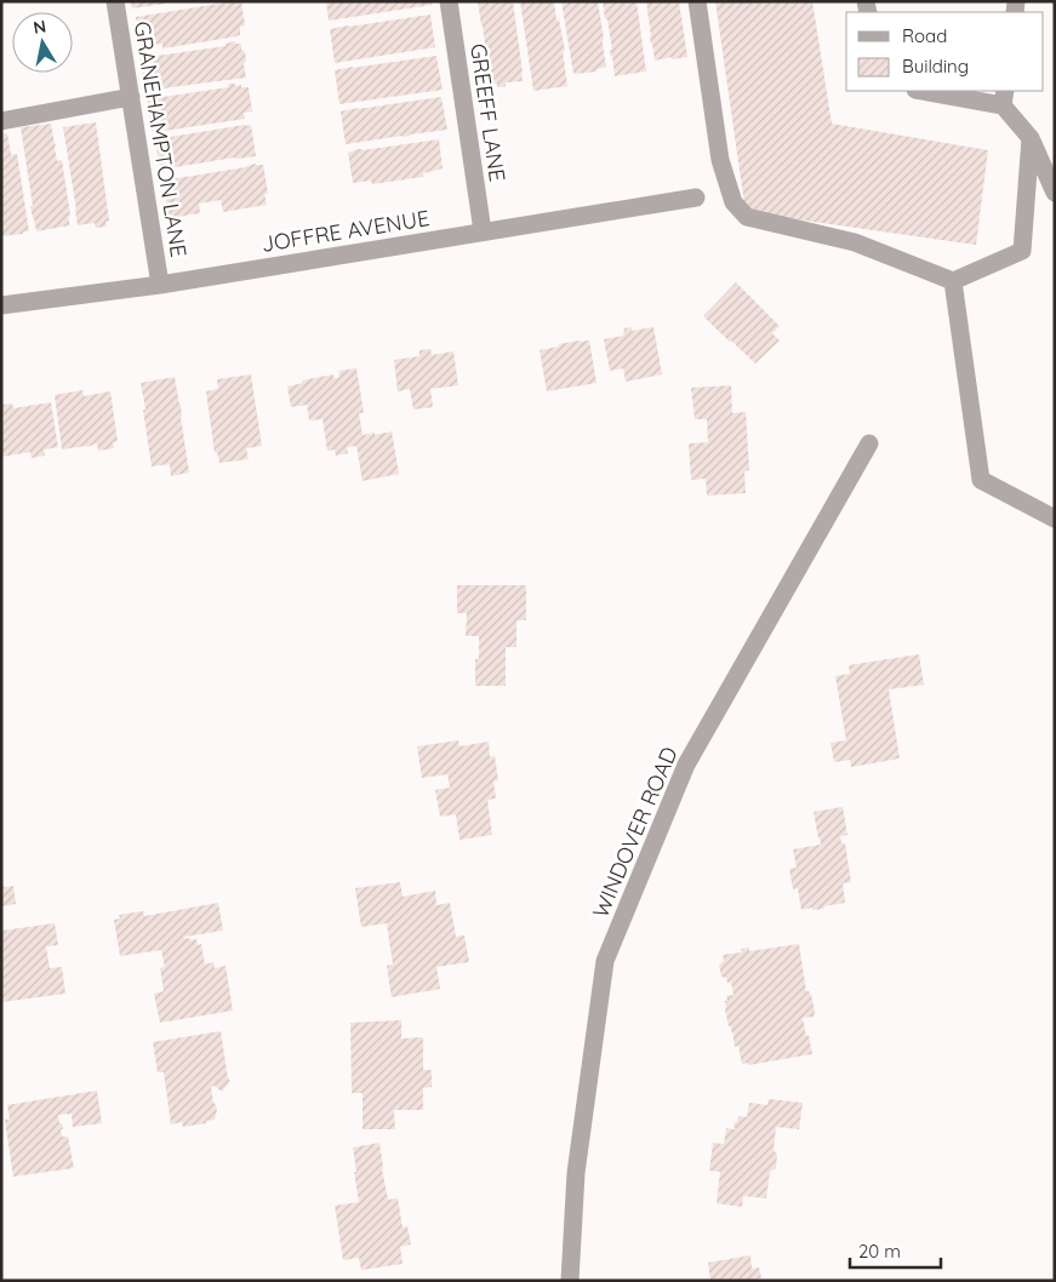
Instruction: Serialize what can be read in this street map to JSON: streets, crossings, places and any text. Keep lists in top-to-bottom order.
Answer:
{
  "streets": {
    "street": [
      "GREEFF LANE",
      "GRANEHAMPTON LANE",
      "JOFFRE AVENUE",
      "WINDOVER ROAD"
    ]
  },
  "crossings": [
    ["GREEFF LANE", "JOFFRE AVENUE"],
    ["GRANEHAMPTON LANE", "JOFFRE AVENUE"]
  ],
  "legend": ["Road", "Building"],
  "scale_bar": "20 m",
  "north": "top"
}
